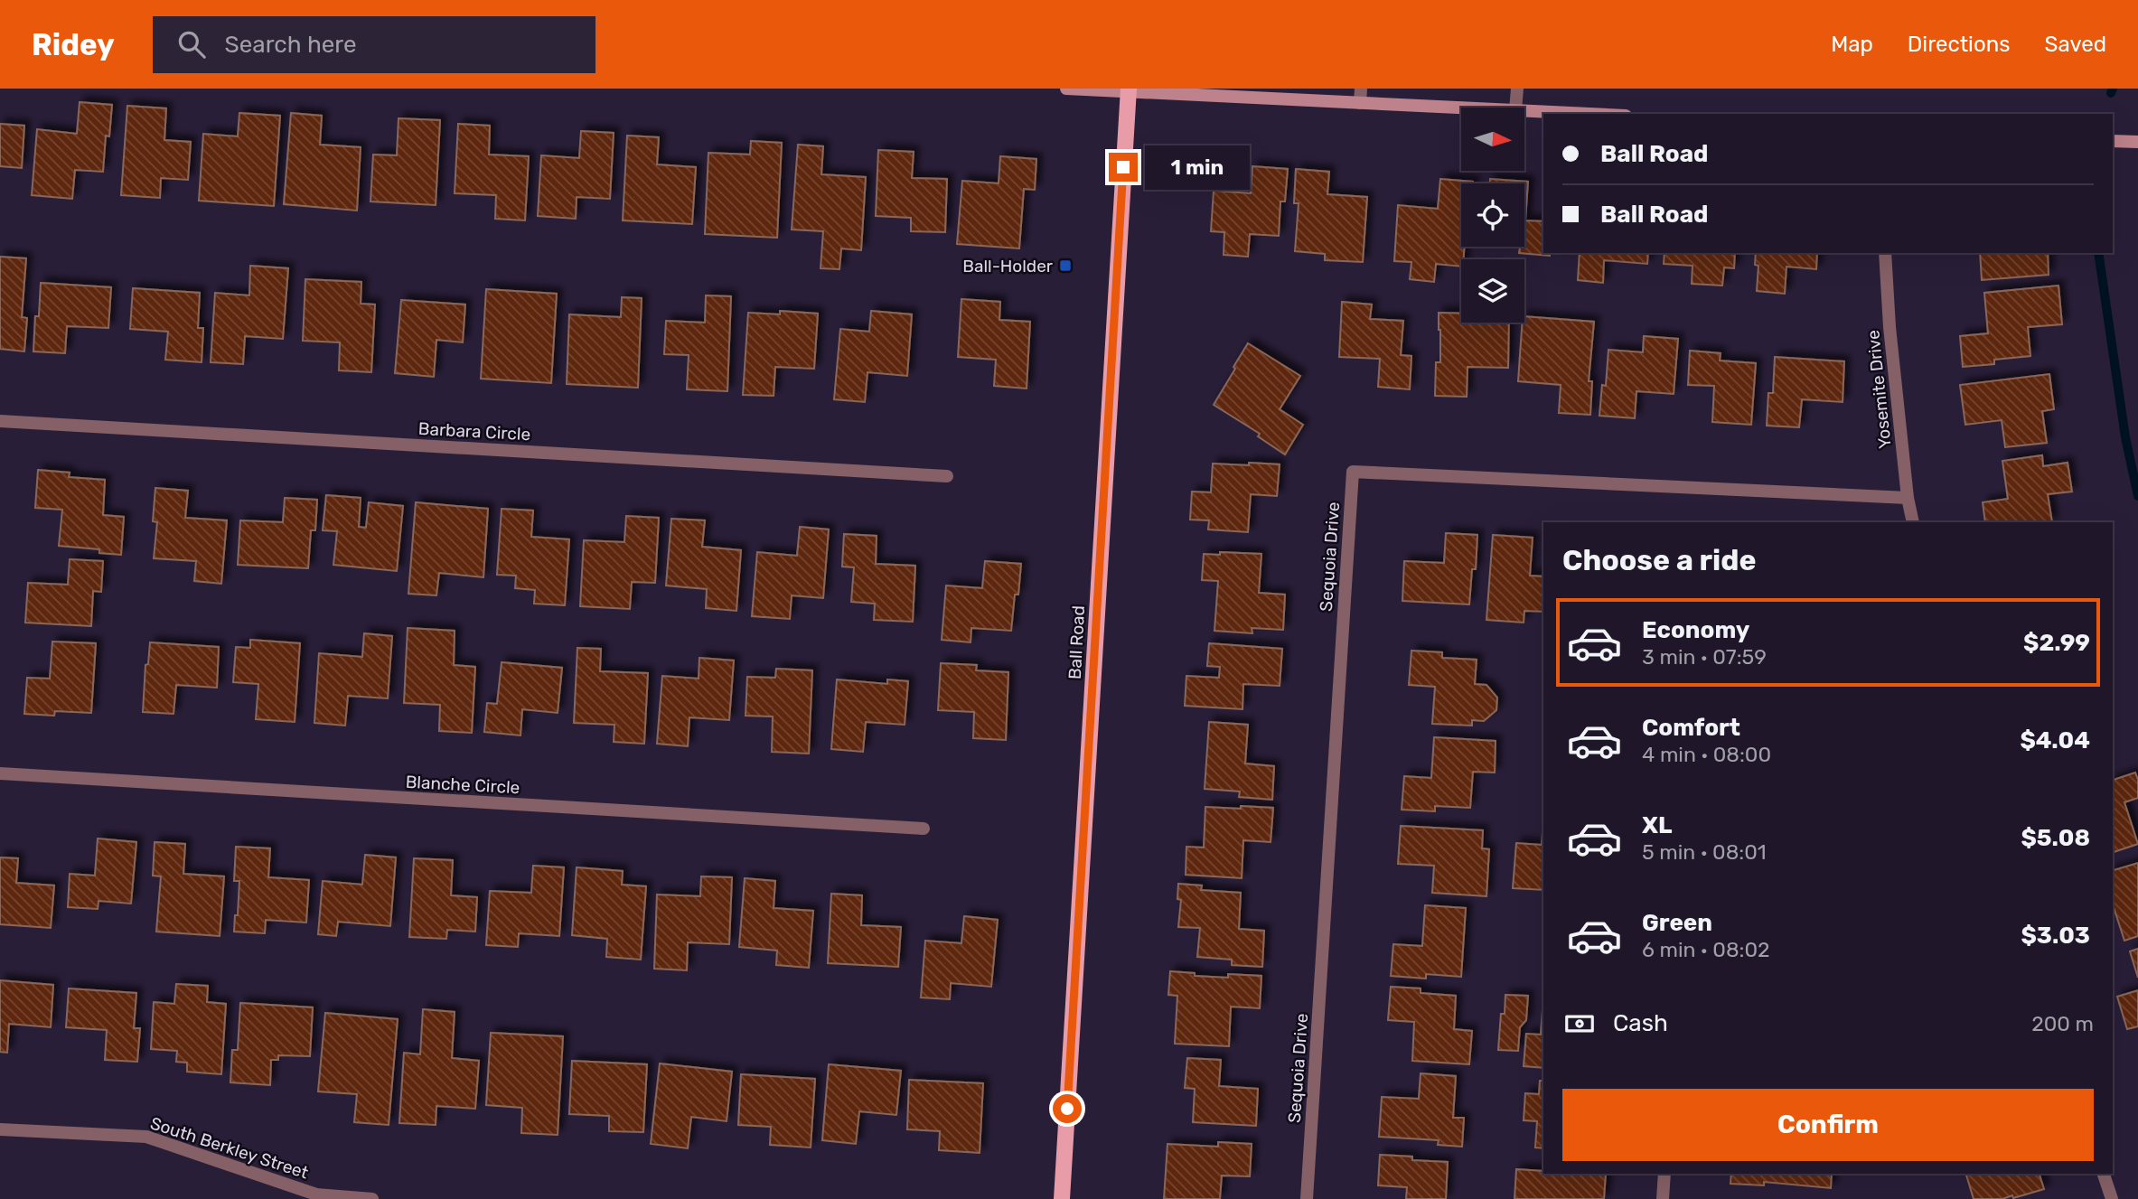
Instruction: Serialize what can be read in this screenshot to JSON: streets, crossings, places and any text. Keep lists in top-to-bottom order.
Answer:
{
  "streets": {
    "main road": ["Ball Road"],
    "street": [
      "Yosemite Drive",
      "Barbara Circle",
      "Sequoia Drive",
      "Blanche Circle",
      "South Berkley Street"
    ]
  },
  "crossings": [
    ["Yosemite Drive", "Sequoia Drive"]
  ],
  "places": {
    "transit": ["Ball-Holder"]
  },
  "north": "right",
  "page": {
    "header": "Ridey",
    "search": "Search here",
    "nav": ["Map", "Directions", "Saved"],
    "banner": ["Ball Road", "Ball Road"],
    "bubble": "1 min",
    "heading": "Choose a ride",
    "list": [
      {
        "name": "Economy",
        "note": "3 min · 07:59",
        "value": "$2.99"
      },
      {
        "name": "Comfort",
        "note": "4 min · 08:00",
        "value": "$4.04"
      },
      {
        "name": "XL",
        "note": "5 min · 08:01",
        "value": "$5.08"
      },
      {
        "name": "Green",
        "note": "6 min · 08:02",
        "value": "$3.03"
      }
    ],
    "pay": ["Cash", "200 m"],
    "buttons": "Confirm"
  }
}
